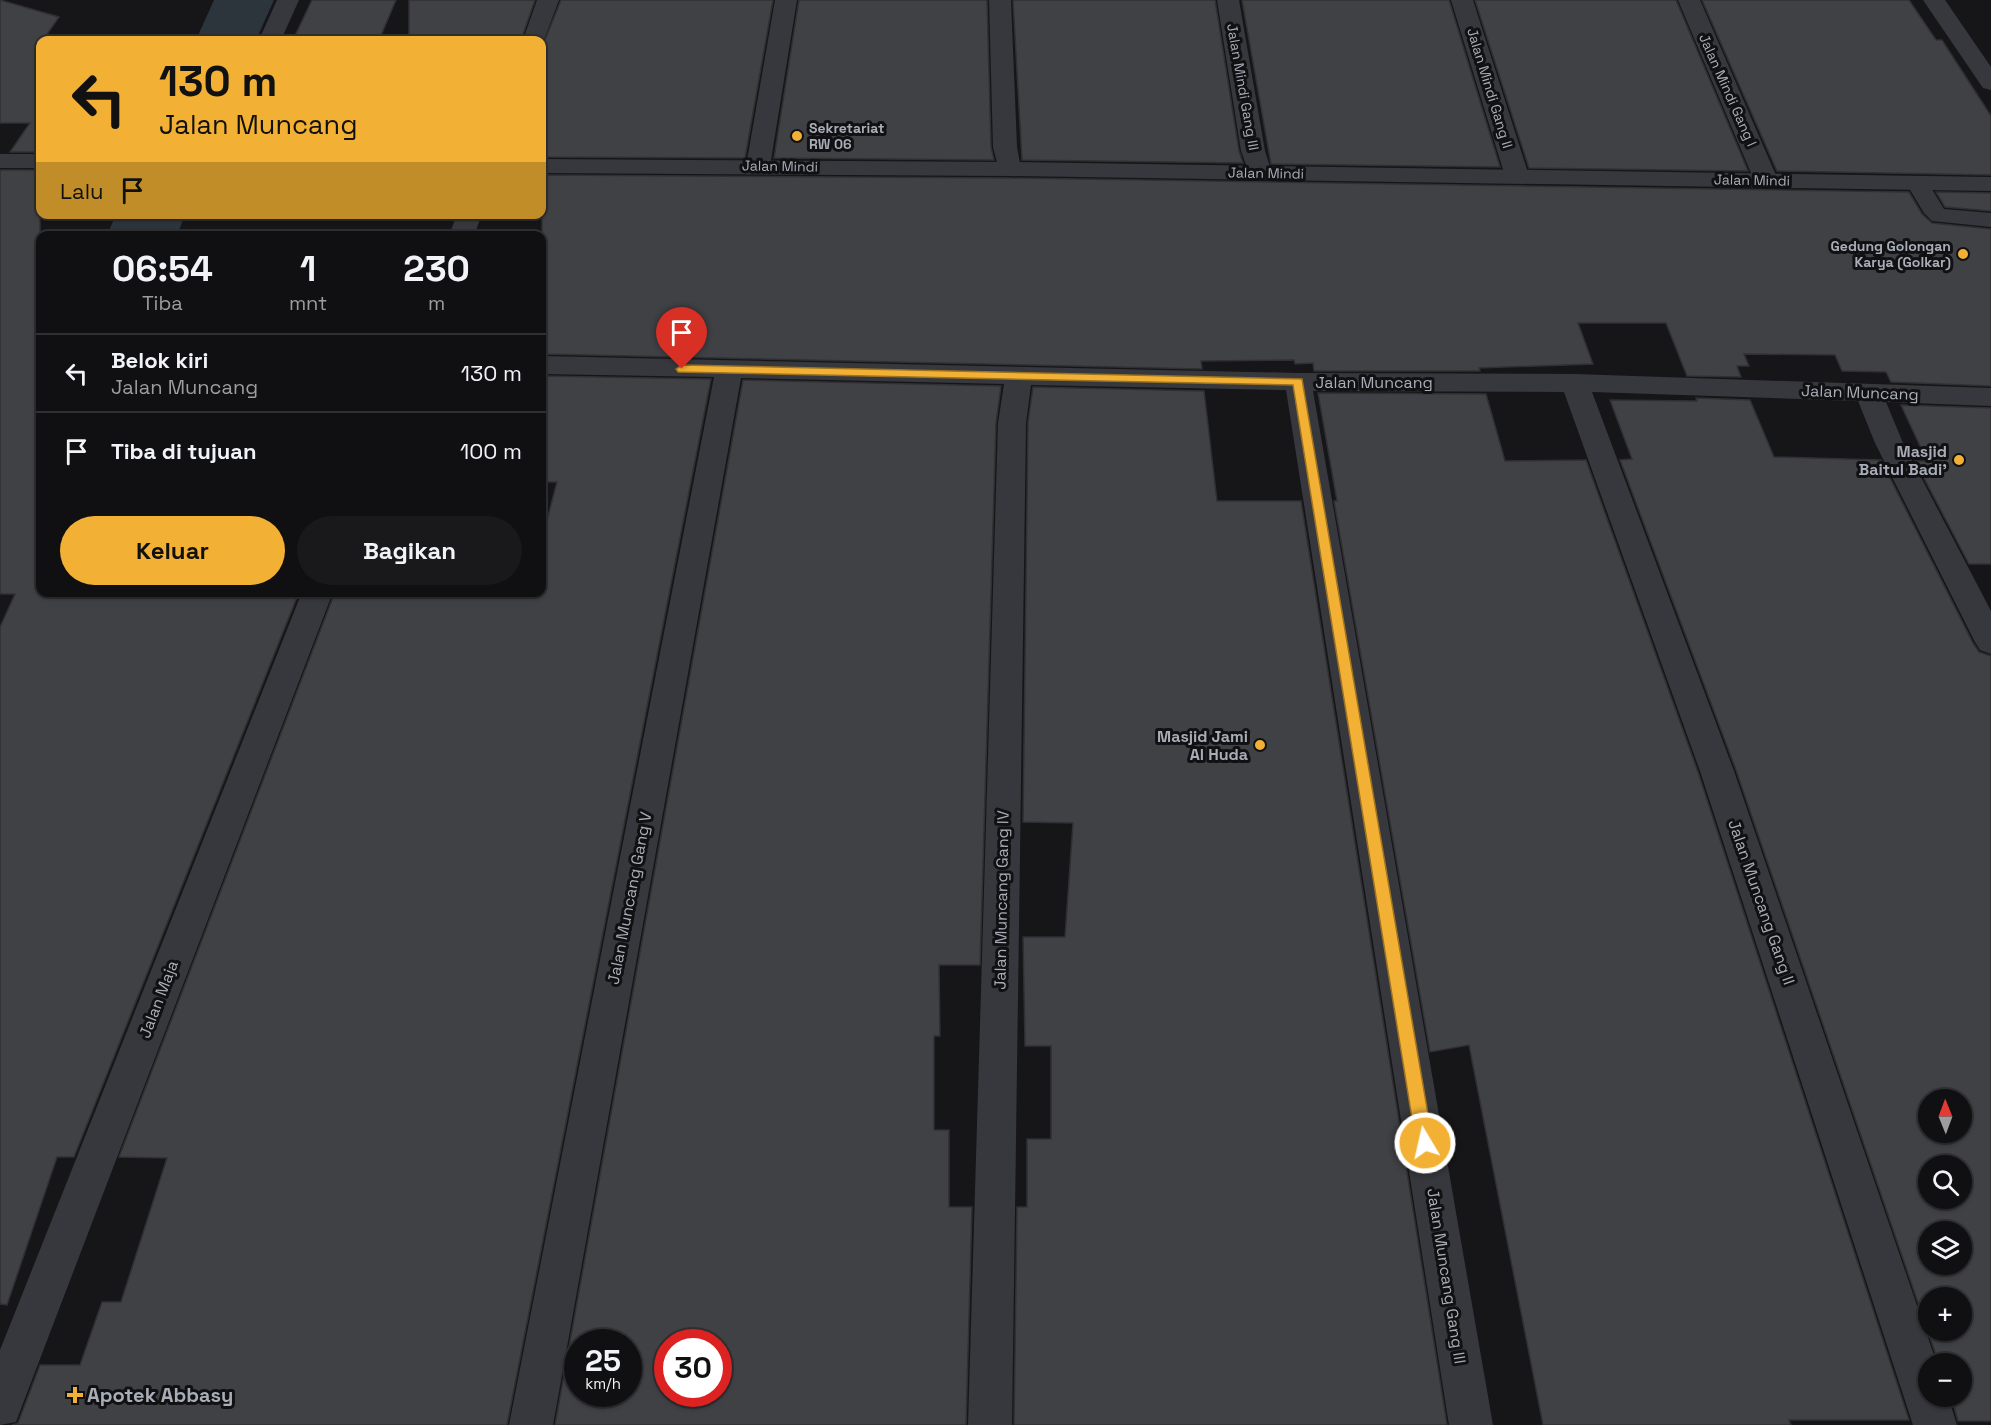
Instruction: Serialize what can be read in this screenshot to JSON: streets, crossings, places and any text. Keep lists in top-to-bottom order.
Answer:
{
  "streets": {
    "street": [
      "Jalan Mindi Gang III",
      "Jalan Mindi Gang II",
      "Jalan Mindi Gang I",
      "Jalan Mindi",
      "Jalan Muncang",
      "Jalan Muncang Gang V",
      "Jalan Muncang Gang IV",
      "Jalan Muncang Gang II",
      "Jalan Maja",
      "Jalan Muncang Gang III"
    ]
  },
  "crossings": [
    ["Jalan Mindi Gang III", "Jalan Mindi"],
    ["Jalan Mindi Gang II", "Jalan Mindi"],
    ["Jalan Mindi Gang I", "Jalan Mindi"],
    ["Jalan Muncang", "Jalan Muncang Gang V"],
    ["Jalan Muncang", "Jalan Muncang Gang IV"],
    ["Jalan Muncang", "Jalan Muncang Gang II"],
    ["Jalan Muncang", "Jalan Muncang Gang III"]
  ],
  "places": {
    "other": [
      "Sekretariat RW 06",
      "Gedung Golongan Karya (Golkar)",
      "Masjid Baitul Badi'",
      "Masjid Jami Al Huda"
    ],
    "health": ["Apotek Abbasy"]
  },
  "north": "top",
  "page": {
    "turn": ["130 m", "Jalan Muncang"],
    "then": "Lalu",
    "eta": [
      "06:54",
      "Tiba",
      "1",
      "mnt",
      "230",
      "m"
    ],
    "list": [
      {
        "name": "Belok kiri",
        "note": "Jalan Muncang",
        "value": "130 m"
      },
      {
        "name": "Tiba di tujuan",
        "value": "100 m"
      }
    ],
    "buttons": ["Keluar", "Bagikan"],
    "map_buttons": ["+", "−"],
    "speed": "25 km/h",
    "limit": "30"
  }
}
